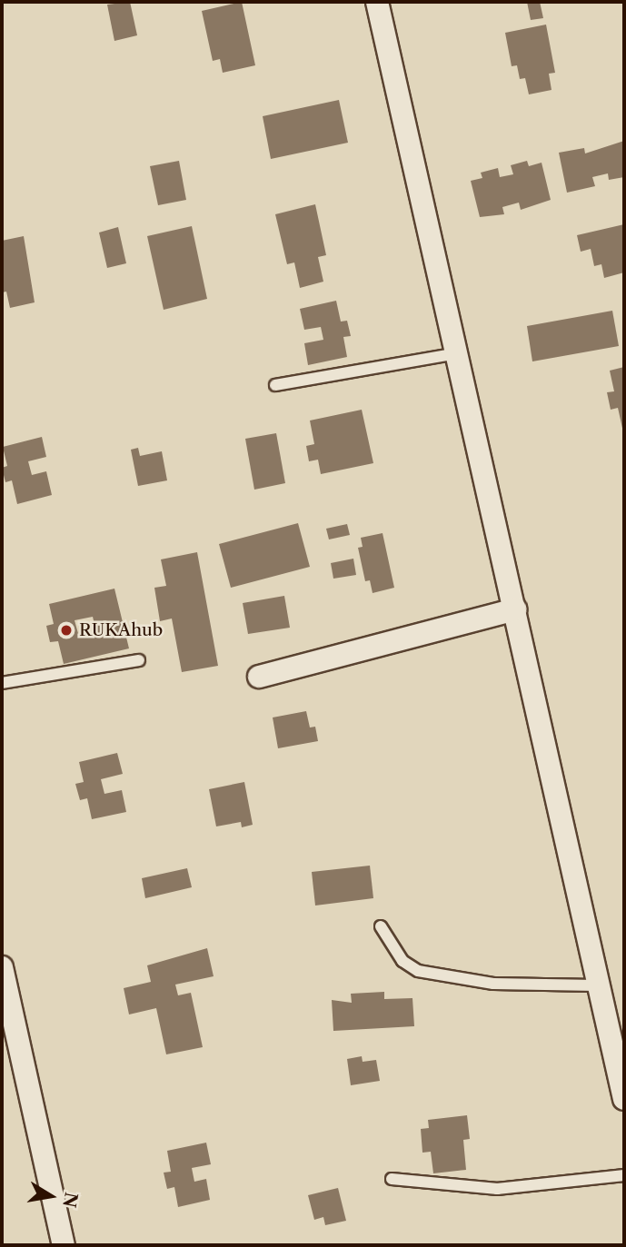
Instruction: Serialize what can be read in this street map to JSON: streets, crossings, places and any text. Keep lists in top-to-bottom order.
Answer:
{
  "places": ["RUKAhub"],
  "north": "right"
}
